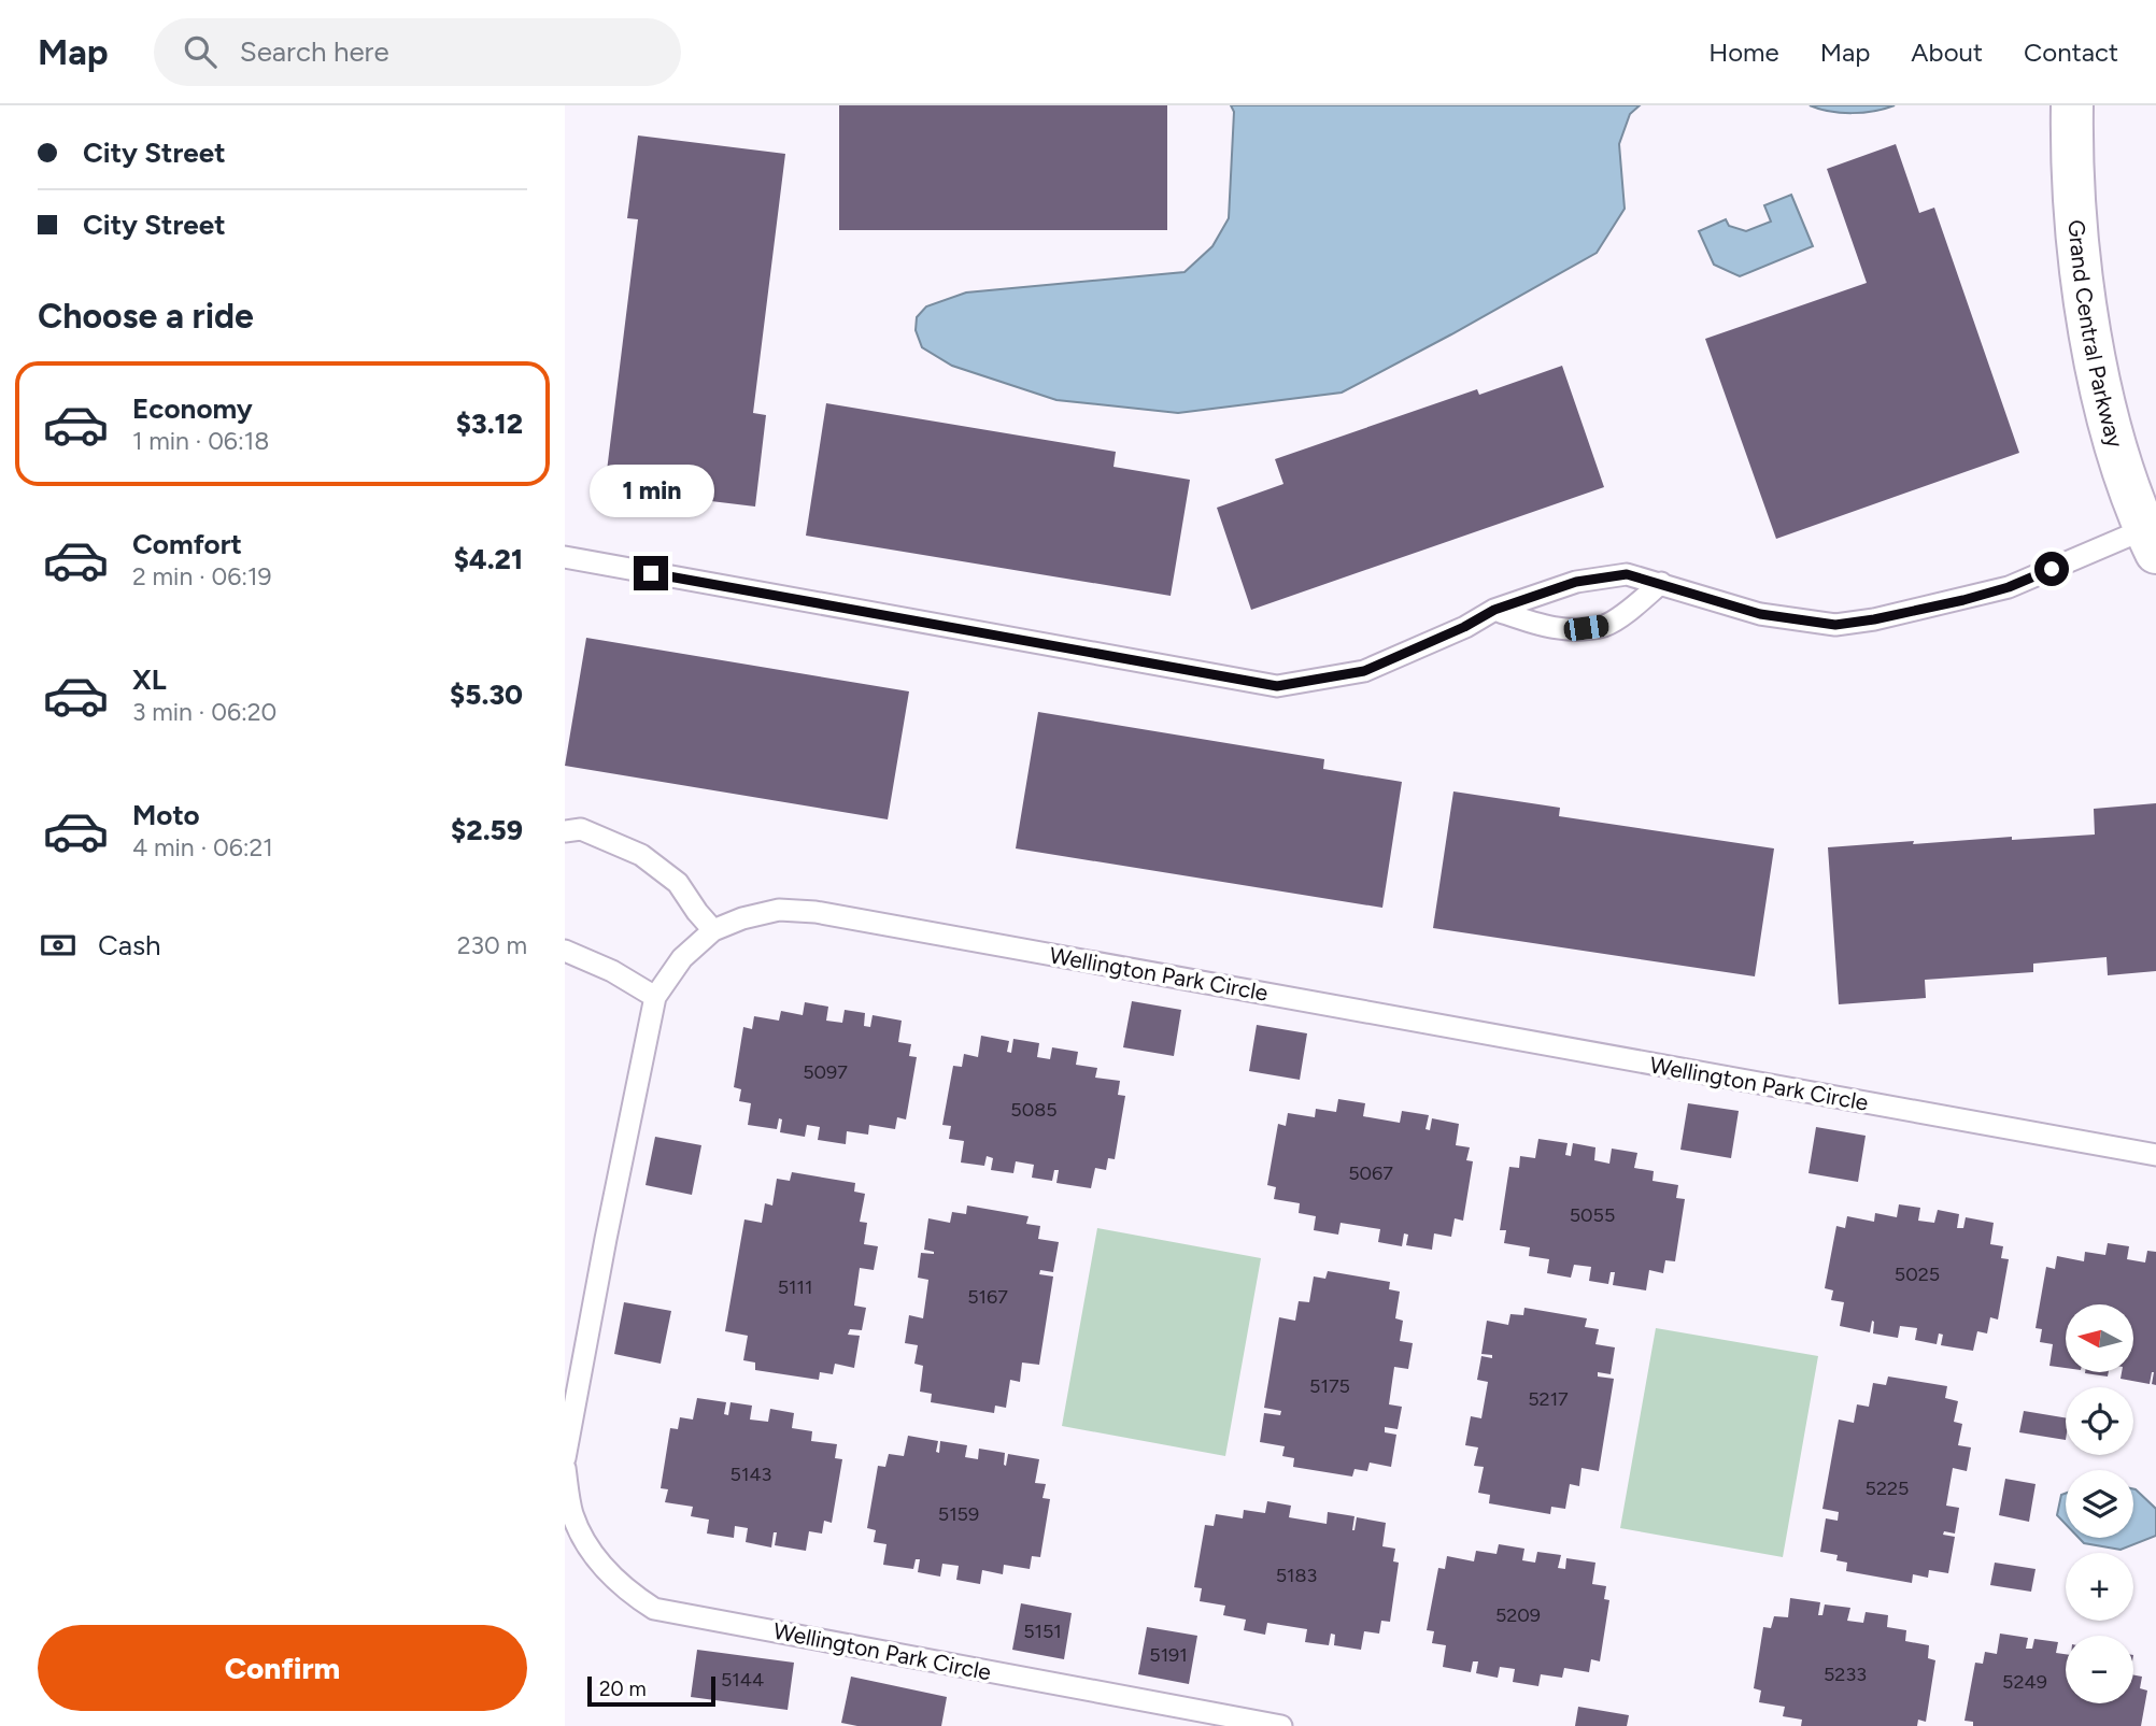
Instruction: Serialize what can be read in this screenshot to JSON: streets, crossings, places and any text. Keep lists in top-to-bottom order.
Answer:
{
  "streets": {
    "street": ["Grand Central Parkway"],
    "lane": ["Wellington Park Circle"]
  },
  "house_numbers": [
    "5097",
    "5085",
    "5067",
    "5055",
    "5025",
    "5111",
    "5167",
    "5175",
    "5217",
    "5143",
    "5225",
    "5159",
    "5183",
    "5209",
    "5151",
    "5191",
    "5233",
    "5144",
    "5249"
  ],
  "scale_bar": "20 m",
  "north": "left",
  "page": {
    "header": "Map",
    "search": "Search here",
    "nav": [
      "Home",
      "Map",
      "About",
      "Contact"
    ],
    "banner": ["City Street", "City Street"],
    "heading": "Choose a ride",
    "list": [
      {
        "name": "Economy",
        "note": "1 min · 06:18",
        "value": "$3.12"
      },
      {
        "name": "Comfort",
        "note": "2 min · 06:19",
        "value": "$4.21"
      },
      {
        "name": "XL",
        "note": "3 min · 06:20",
        "value": "$5.30"
      },
      {
        "name": "Moto",
        "note": "4 min · 06:21",
        "value": "$2.59"
      }
    ],
    "bubble": "1 min",
    "pay": ["Cash", "230 m"],
    "map_buttons": ["+", "−"],
    "buttons": "Confirm",
    "scale": "20 m"
  }
}
